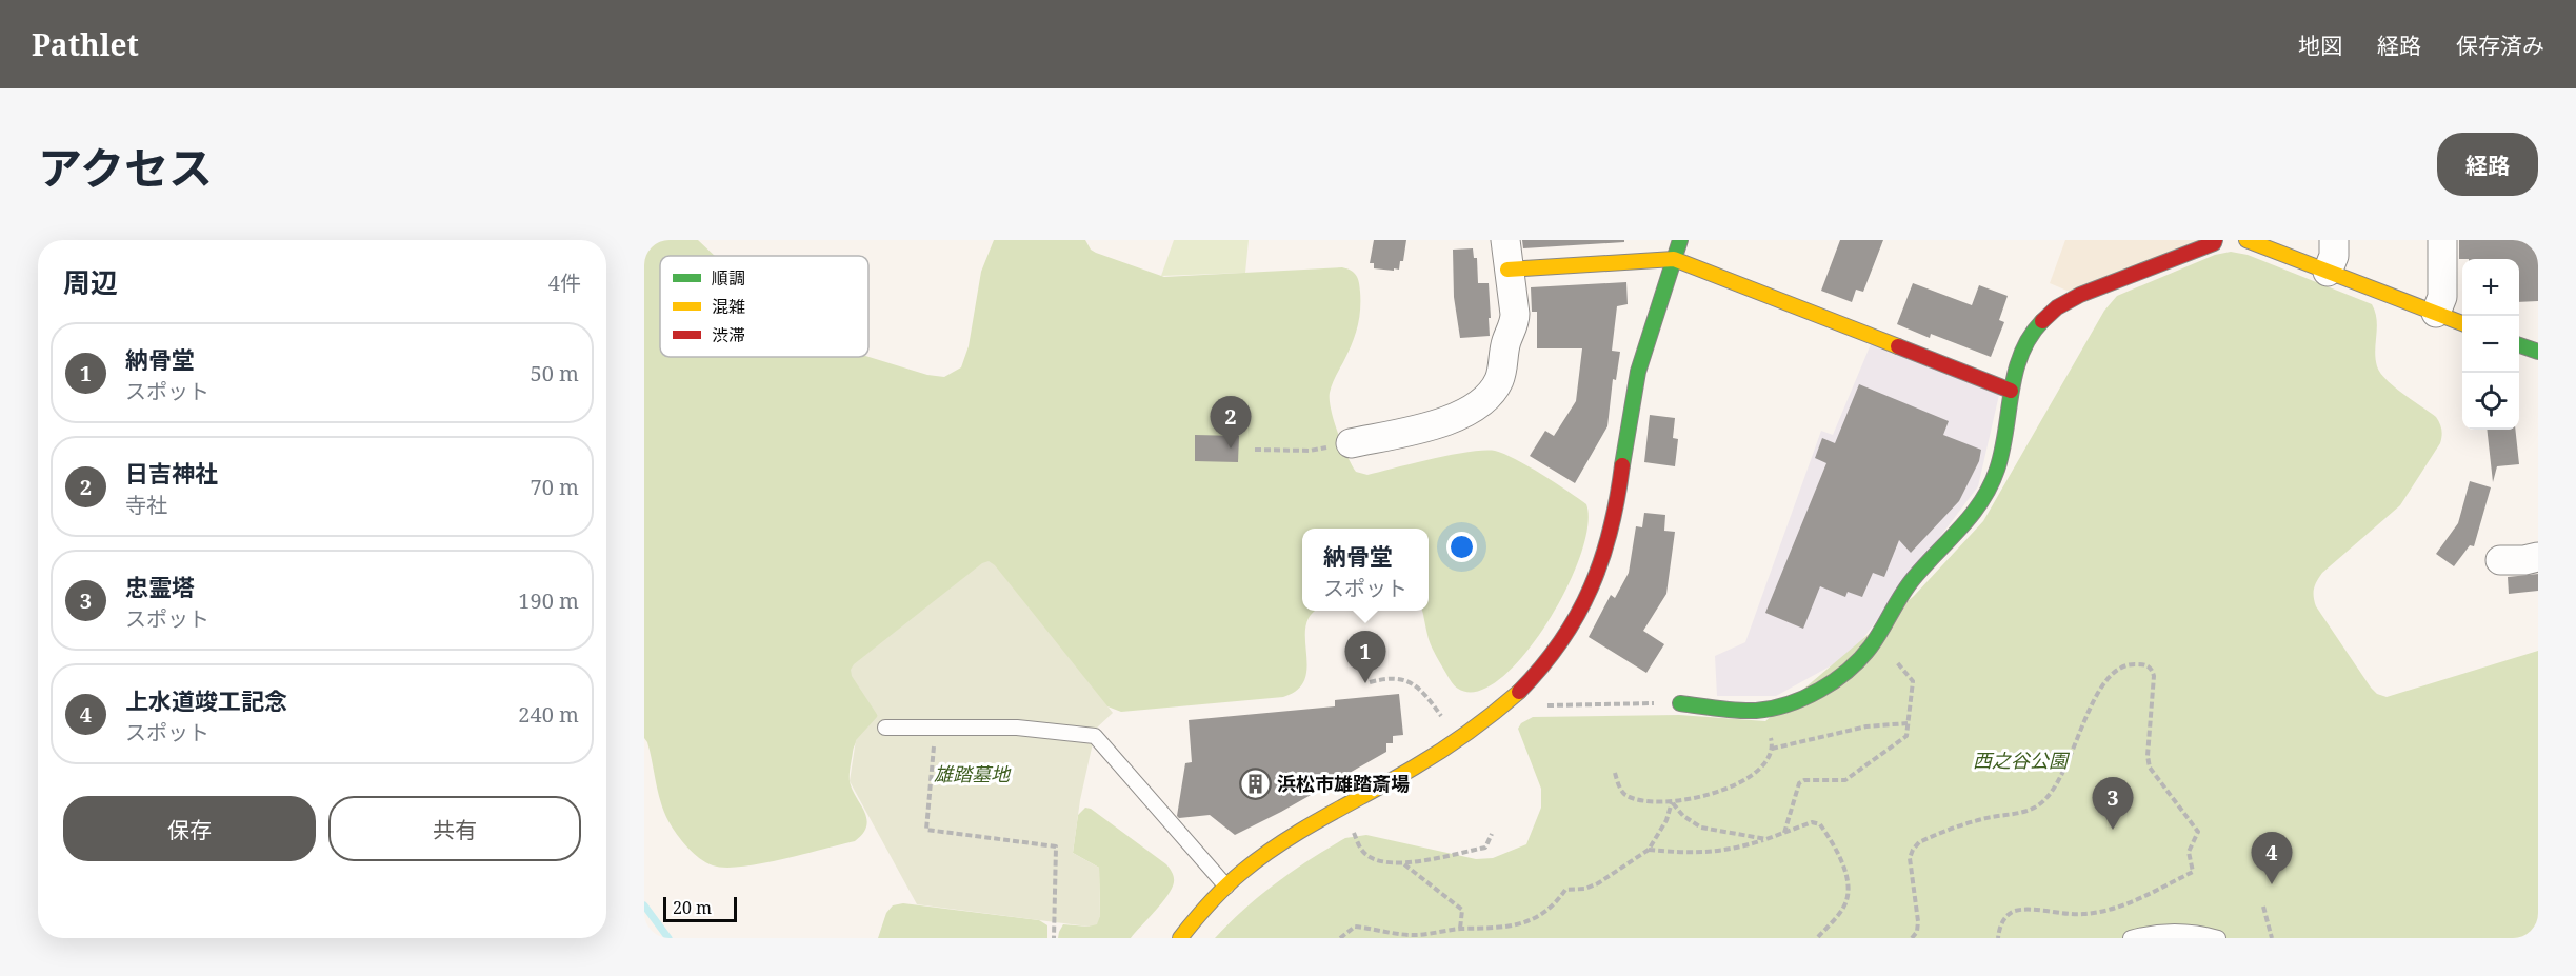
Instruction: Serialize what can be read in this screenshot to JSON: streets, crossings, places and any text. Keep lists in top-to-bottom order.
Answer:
{
  "parks": ["西之谷公園", "雄踏墓地"],
  "places": {
    "building": ["浜松市雄踏斎場"]
  },
  "legend": ["順調", "混雑", "渋滞"],
  "scale_bar": "20 m",
  "page": {
    "header": "Pathlet",
    "nav": ["地図", "経路", "保存済み"],
    "title": "アクセス",
    "buttons": [
      "経路",
      ["保存", "共有"]
    ],
    "heading": ["周辺", "4件"],
    "map_buttons": ["+", "−"],
    "list": [
      {
        "mark": "1",
        "name": "納骨堂",
        "note": "スポット",
        "value": "50 m"
      },
      {
        "mark": "2",
        "name": "日吉神社",
        "note": "寺社",
        "value": "70 m"
      },
      {
        "mark": "3",
        "name": "忠霊塔",
        "note": "スポット",
        "value": "190 m"
      },
      {
        "mark": "4",
        "name": "上水道竣工記念",
        "note": "スポット",
        "value": "240 m"
      }
    ],
    "pins": [
      "2",
      "1",
      "3",
      "4"
    ],
    "popup": ["納骨堂", "スポット"],
    "scale": "20 m"
  }
}
